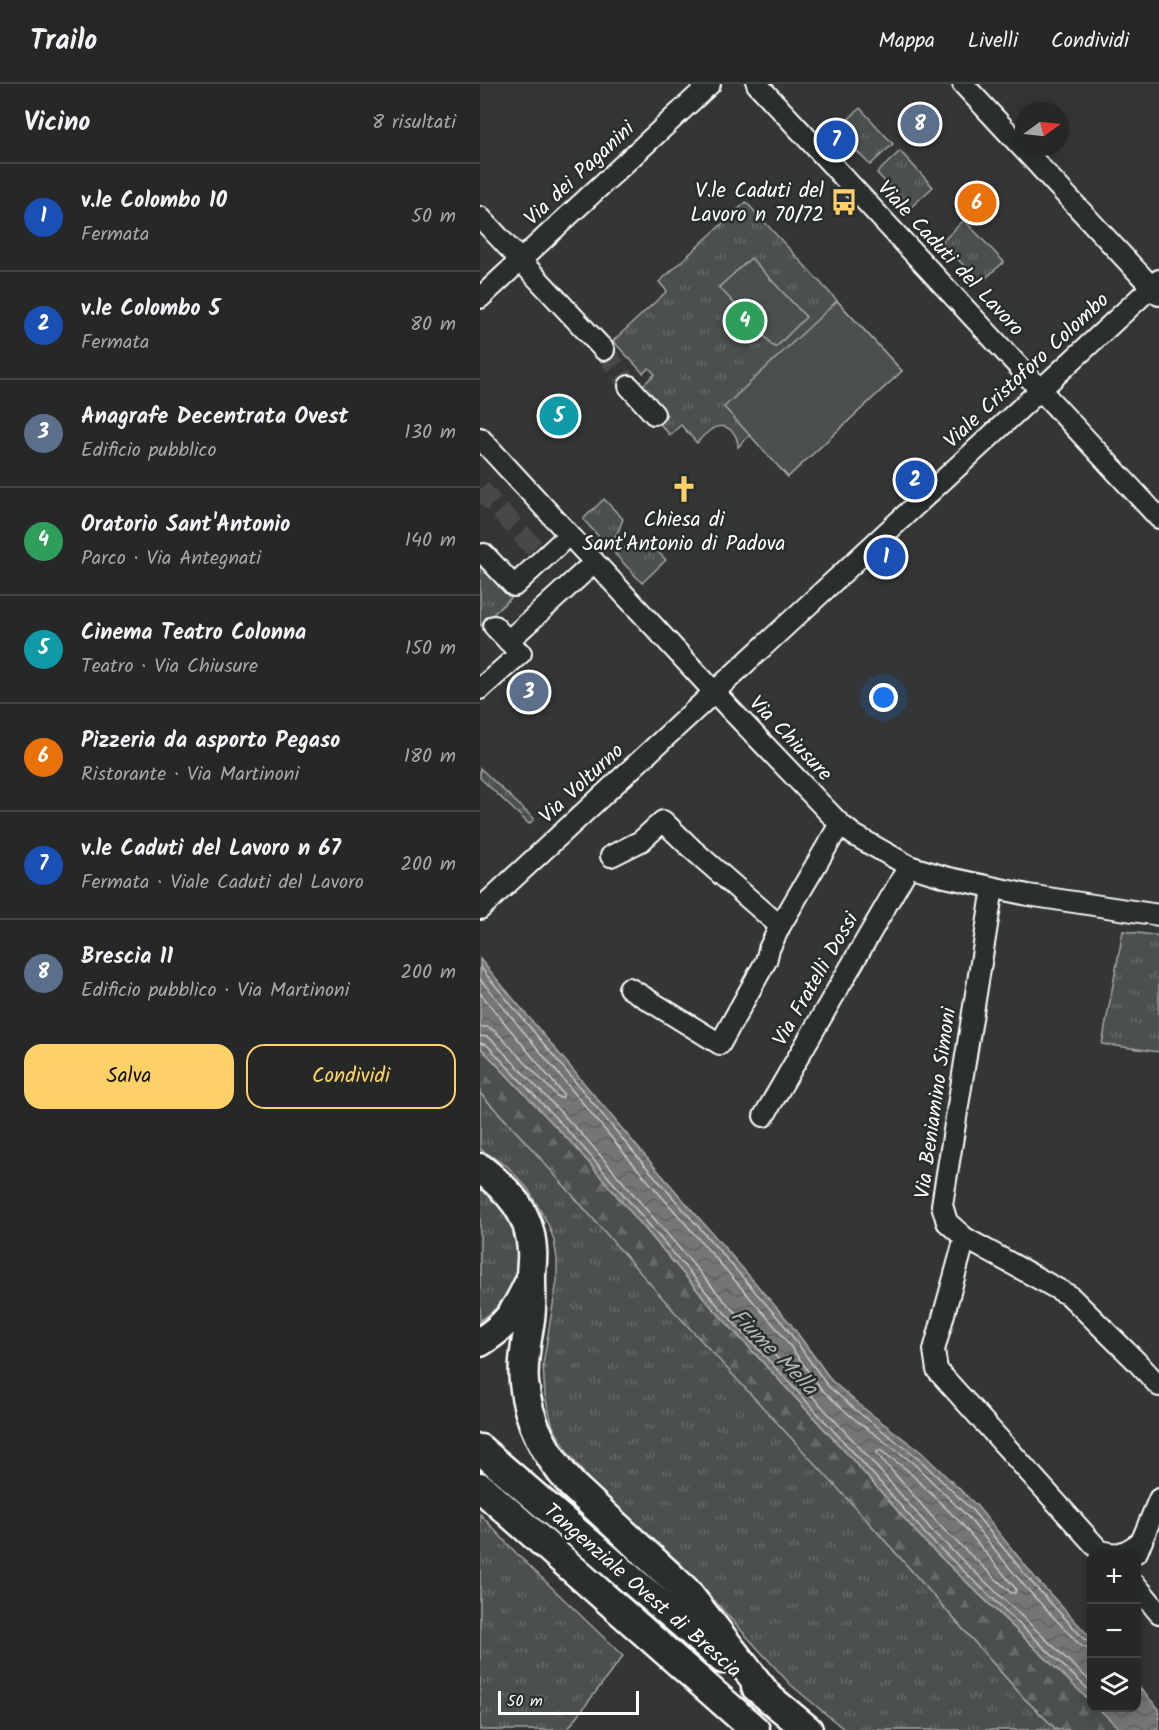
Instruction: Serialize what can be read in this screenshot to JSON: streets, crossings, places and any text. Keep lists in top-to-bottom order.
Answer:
{
  "streets": {
    "highway": ["Tangenziale Ovest di Brescia"],
    "street": [
      "Via dei Paganini",
      "Viale Caduti del Lavoro",
      "Viale Cristoforo Colombo",
      "Via Chiusure",
      "Via Volturno",
      "Via Fratelli Dossi",
      "Via Beniamino Simoni"
    ]
  },
  "crossings": [
    ["Viale Caduti del Lavoro", "Viale Cristoforo Colombo"],
    ["Viale Cristoforo Colombo", "Via Chiusure"],
    ["Viale Cristoforo Colombo", "Via Volturno"],
    ["Via Chiusure", "Via Volturno"],
    ["Via Chiusure", "Via Fratelli Dossi"],
    ["Via Chiusure", "Via Beniamino Simoni"]
  ],
  "water": ["Fiume Mella"],
  "places": {
    "bus stop": ["V.le Caduti del Lavoro n 70/72"],
    "church": ["Chiesa di Sant'Antonio di Padova"]
  },
  "scale_bar": "50 m",
  "north": "right",
  "page": {
    "header": "Trailo",
    "nav": ["Mappa", "Livelli", "Condividi"],
    "heading": ["Vicino", "8 risultati"],
    "pins": [
      "8",
      "7",
      "6",
      "4",
      "5",
      "2",
      "1",
      "3"
    ],
    "list": [
      {
        "mark": "1",
        "name": "v.le Colombo 10",
        "note": "Fermata",
        "value": "50 m"
      },
      {
        "mark": "2",
        "name": "v.le Colombo 5",
        "note": "Fermata",
        "value": "80 m"
      },
      {
        "mark": "3",
        "name": "Anagrafe Decentrata Ovest",
        "note": "Edificio pubblico",
        "value": "130 m"
      },
      {
        "mark": "4",
        "name": "Oratorio Sant'Antonio",
        "note": "Parco · Via Antegnati",
        "value": "140 m"
      },
      {
        "mark": "5",
        "name": "Cinema Teatro Colonna",
        "note": "Teatro · Via Chiusure",
        "value": "150 m"
      },
      {
        "mark": "6",
        "name": "Pizzeria da asporto Pegaso",
        "note": "Ristorante · Via Martinoni",
        "value": "180 m"
      },
      {
        "mark": "7",
        "name": "v.le Caduti del Lavoro n 67",
        "note": "Fermata · Viale Caduti del Lavoro",
        "value": "200 m"
      },
      {
        "mark": "8",
        "name": "Brescia 11",
        "note": "Edificio pubblico · Via Martinoni",
        "value": "200 m"
      }
    ],
    "buttons": ["Salva", "Condividi"],
    "map_buttons": ["+", "−"],
    "scale": "50 m"
  }
}
